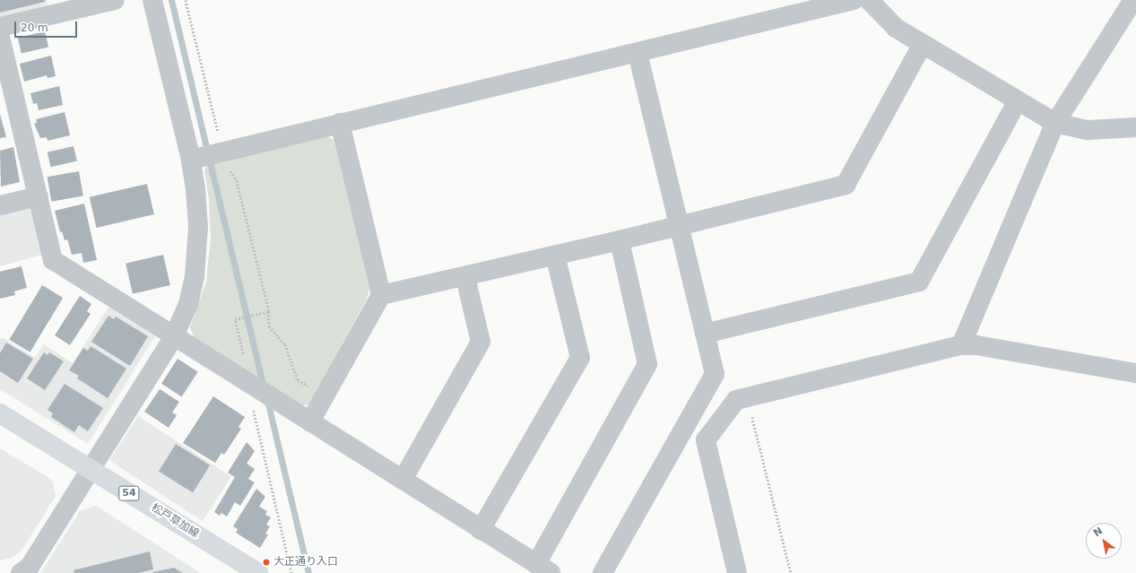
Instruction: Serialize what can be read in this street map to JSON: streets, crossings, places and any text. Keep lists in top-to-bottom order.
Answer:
{
  "streets": {
    "main road": ["54", "松戸草加線"]
  },
  "places": ["大正通り入口"],
  "scale_bar": "20 m",
  "north": "top left"
}
